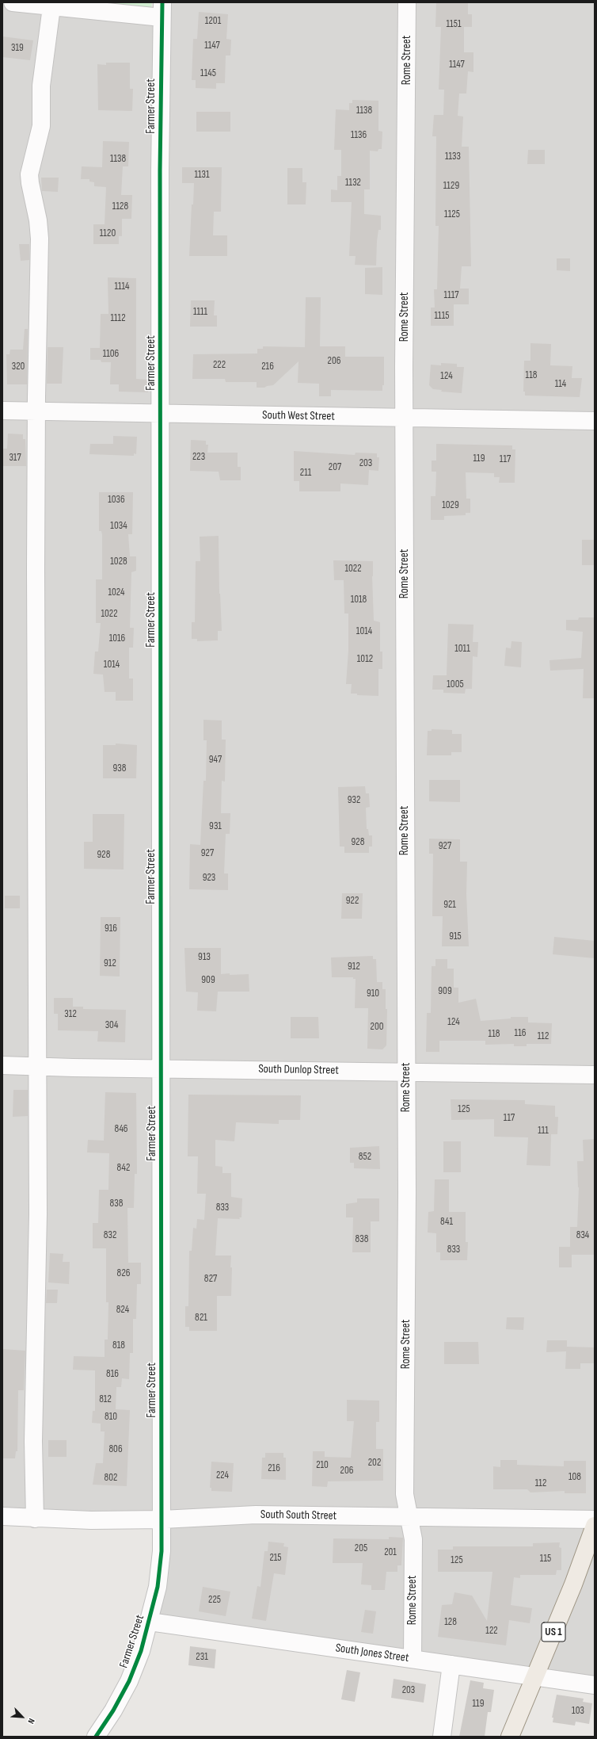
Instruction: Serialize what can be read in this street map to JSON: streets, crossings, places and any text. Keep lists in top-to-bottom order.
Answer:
{
  "streets": {
    "main road": ["US 1"],
    "street": [
      "Rome Street",
      "Farmer Street",
      "South West Street",
      "South Dunlop Street",
      "South South Street",
      "South Jones Street"
    ]
  },
  "crossings": [
    ["Rome Street", "South West Street"],
    ["Rome Street", "South Dunlop Street"],
    ["Rome Street", "South South Street"],
    ["Rome Street", "South Jones Street"],
    ["Farmer Street", "South West Street"],
    ["Farmer Street", "South Dunlop Street"],
    ["Farmer Street", "South South Street"],
    ["Farmer Street", "South Jones Street"],
    ["US 1", "South Jones Street"]
  ],
  "house_numbers": [
    "1201",
    "1151",
    "1147",
    "319",
    "1147",
    "1145",
    "1138",
    "1136",
    "1133",
    "1138",
    "1131",
    "1132",
    "1129",
    "1128",
    "1125",
    "1120",
    "1114",
    "1117",
    "1111",
    "1115",
    "1112",
    "1106",
    "206",
    "222",
    "320",
    "216",
    "118",
    "124",
    "114",
    "223",
    "317",
    "119",
    "117",
    "203",
    "207",
    "211",
    "1036",
    "1029",
    "1034",
    "1028",
    "1022",
    "1024",
    "1018",
    "1022",
    "1014",
    "1016",
    "1011",
    "1012",
    "1014",
    "1005",
    "947",
    "938",
    "932",
    "931",
    "928",
    "927",
    "927",
    "928",
    "923",
    "922",
    "921",
    "916",
    "915",
    "913",
    "912",
    "912",
    "909",
    "909",
    "910",
    "312",
    "124",
    "304",
    "200",
    "116",
    "118",
    "112",
    "125",
    "117",
    "846",
    "111",
    "852",
    "842",
    "838",
    "833",
    "841",
    "832",
    "834",
    "838",
    "833",
    "826",
    "827",
    "824",
    "821",
    "818",
    "816",
    "812",
    "810",
    "806",
    "202",
    "210",
    "216",
    "206",
    "224",
    "108",
    "802",
    "112",
    "205",
    "201",
    "215",
    "115",
    "125",
    "225",
    "128",
    "122",
    "231",
    "203",
    "119",
    "103"
  ],
  "north": "bottom right"
}
